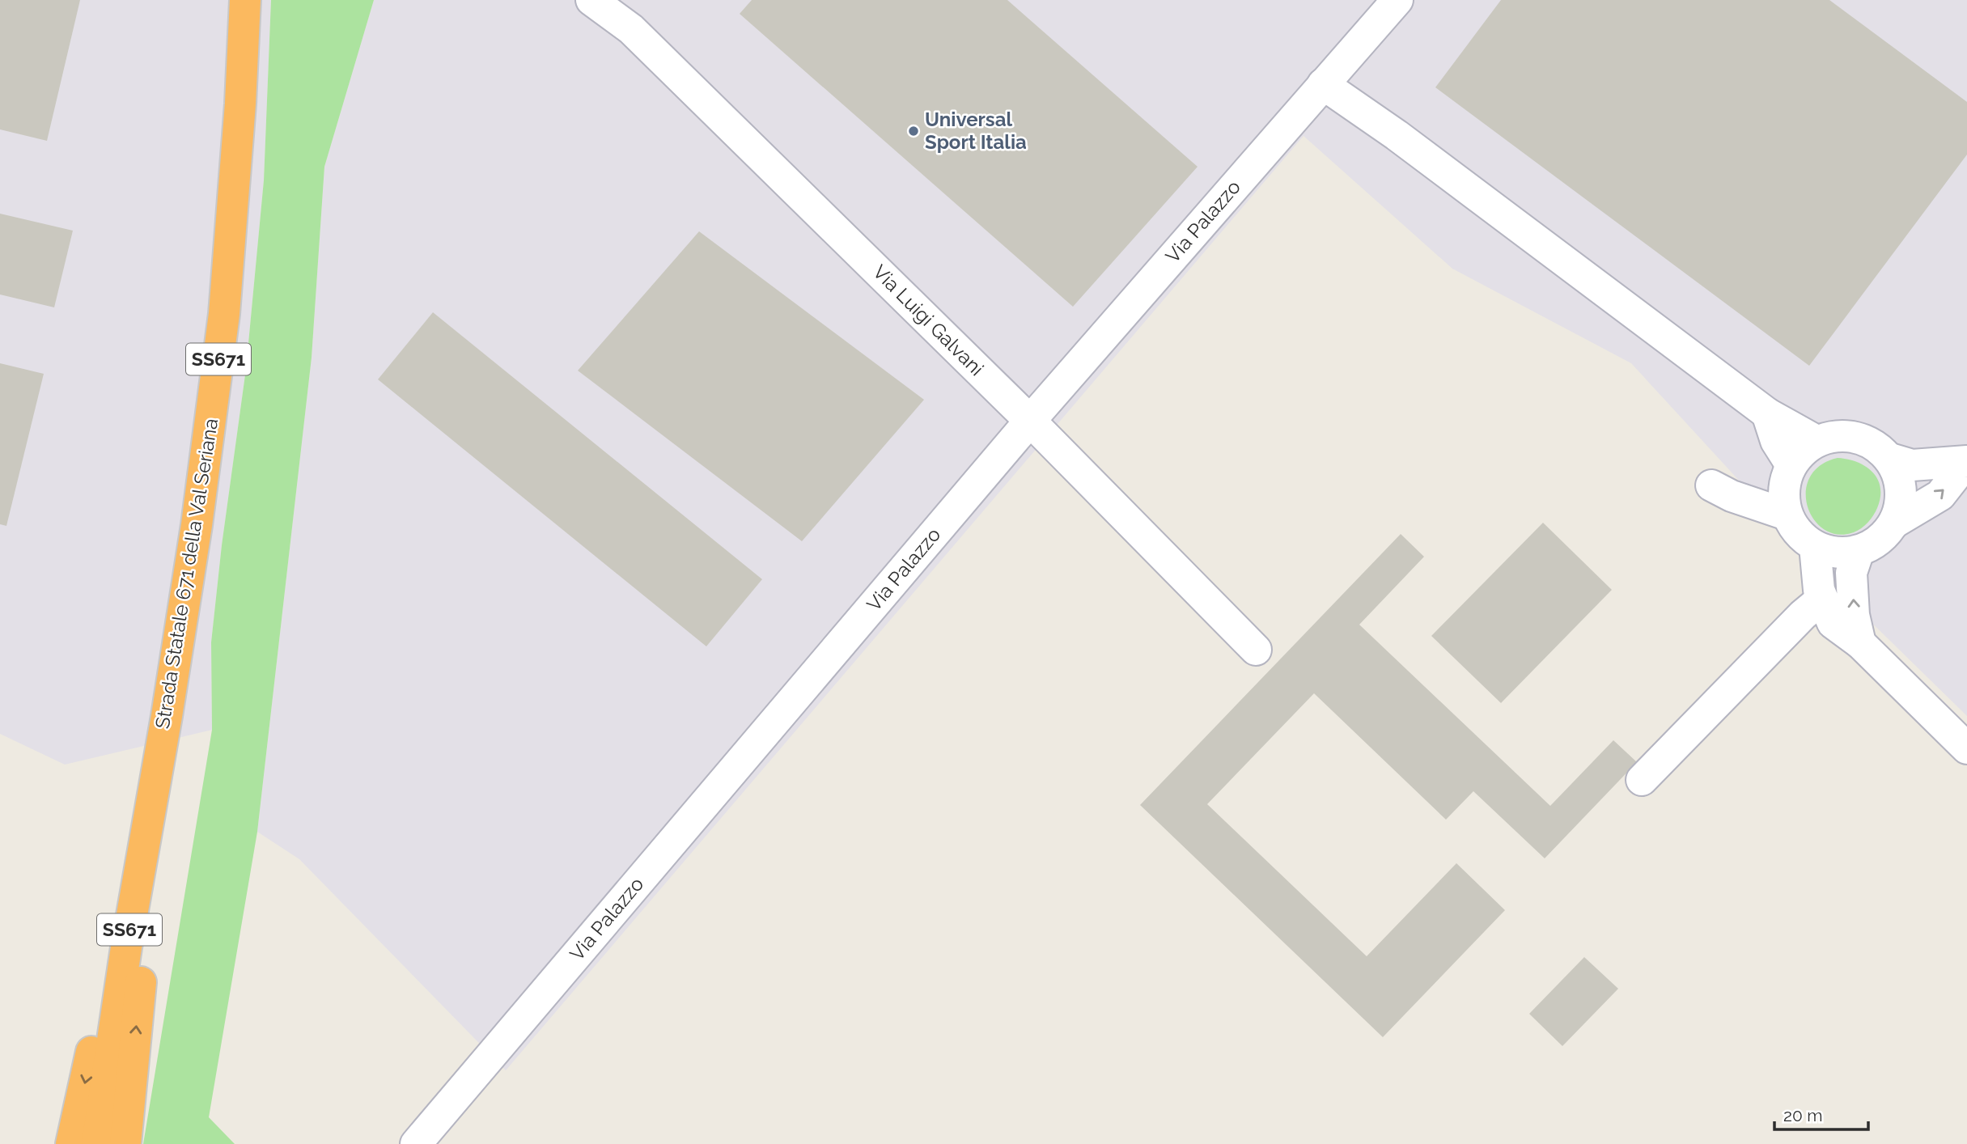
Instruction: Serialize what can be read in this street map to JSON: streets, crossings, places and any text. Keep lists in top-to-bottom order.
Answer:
{
  "streets": {
    "highway": ["SS671", "Strada Statale 671 della Val Seriana"],
    "street": ["Via Palazzo", "Via Luigi Galvani"]
  },
  "crossings": [
    ["Via Palazzo", "Via Luigi Galvani"]
  ],
  "places": ["Universal Sport Italia"],
  "scale_bar": "20 m"
}
